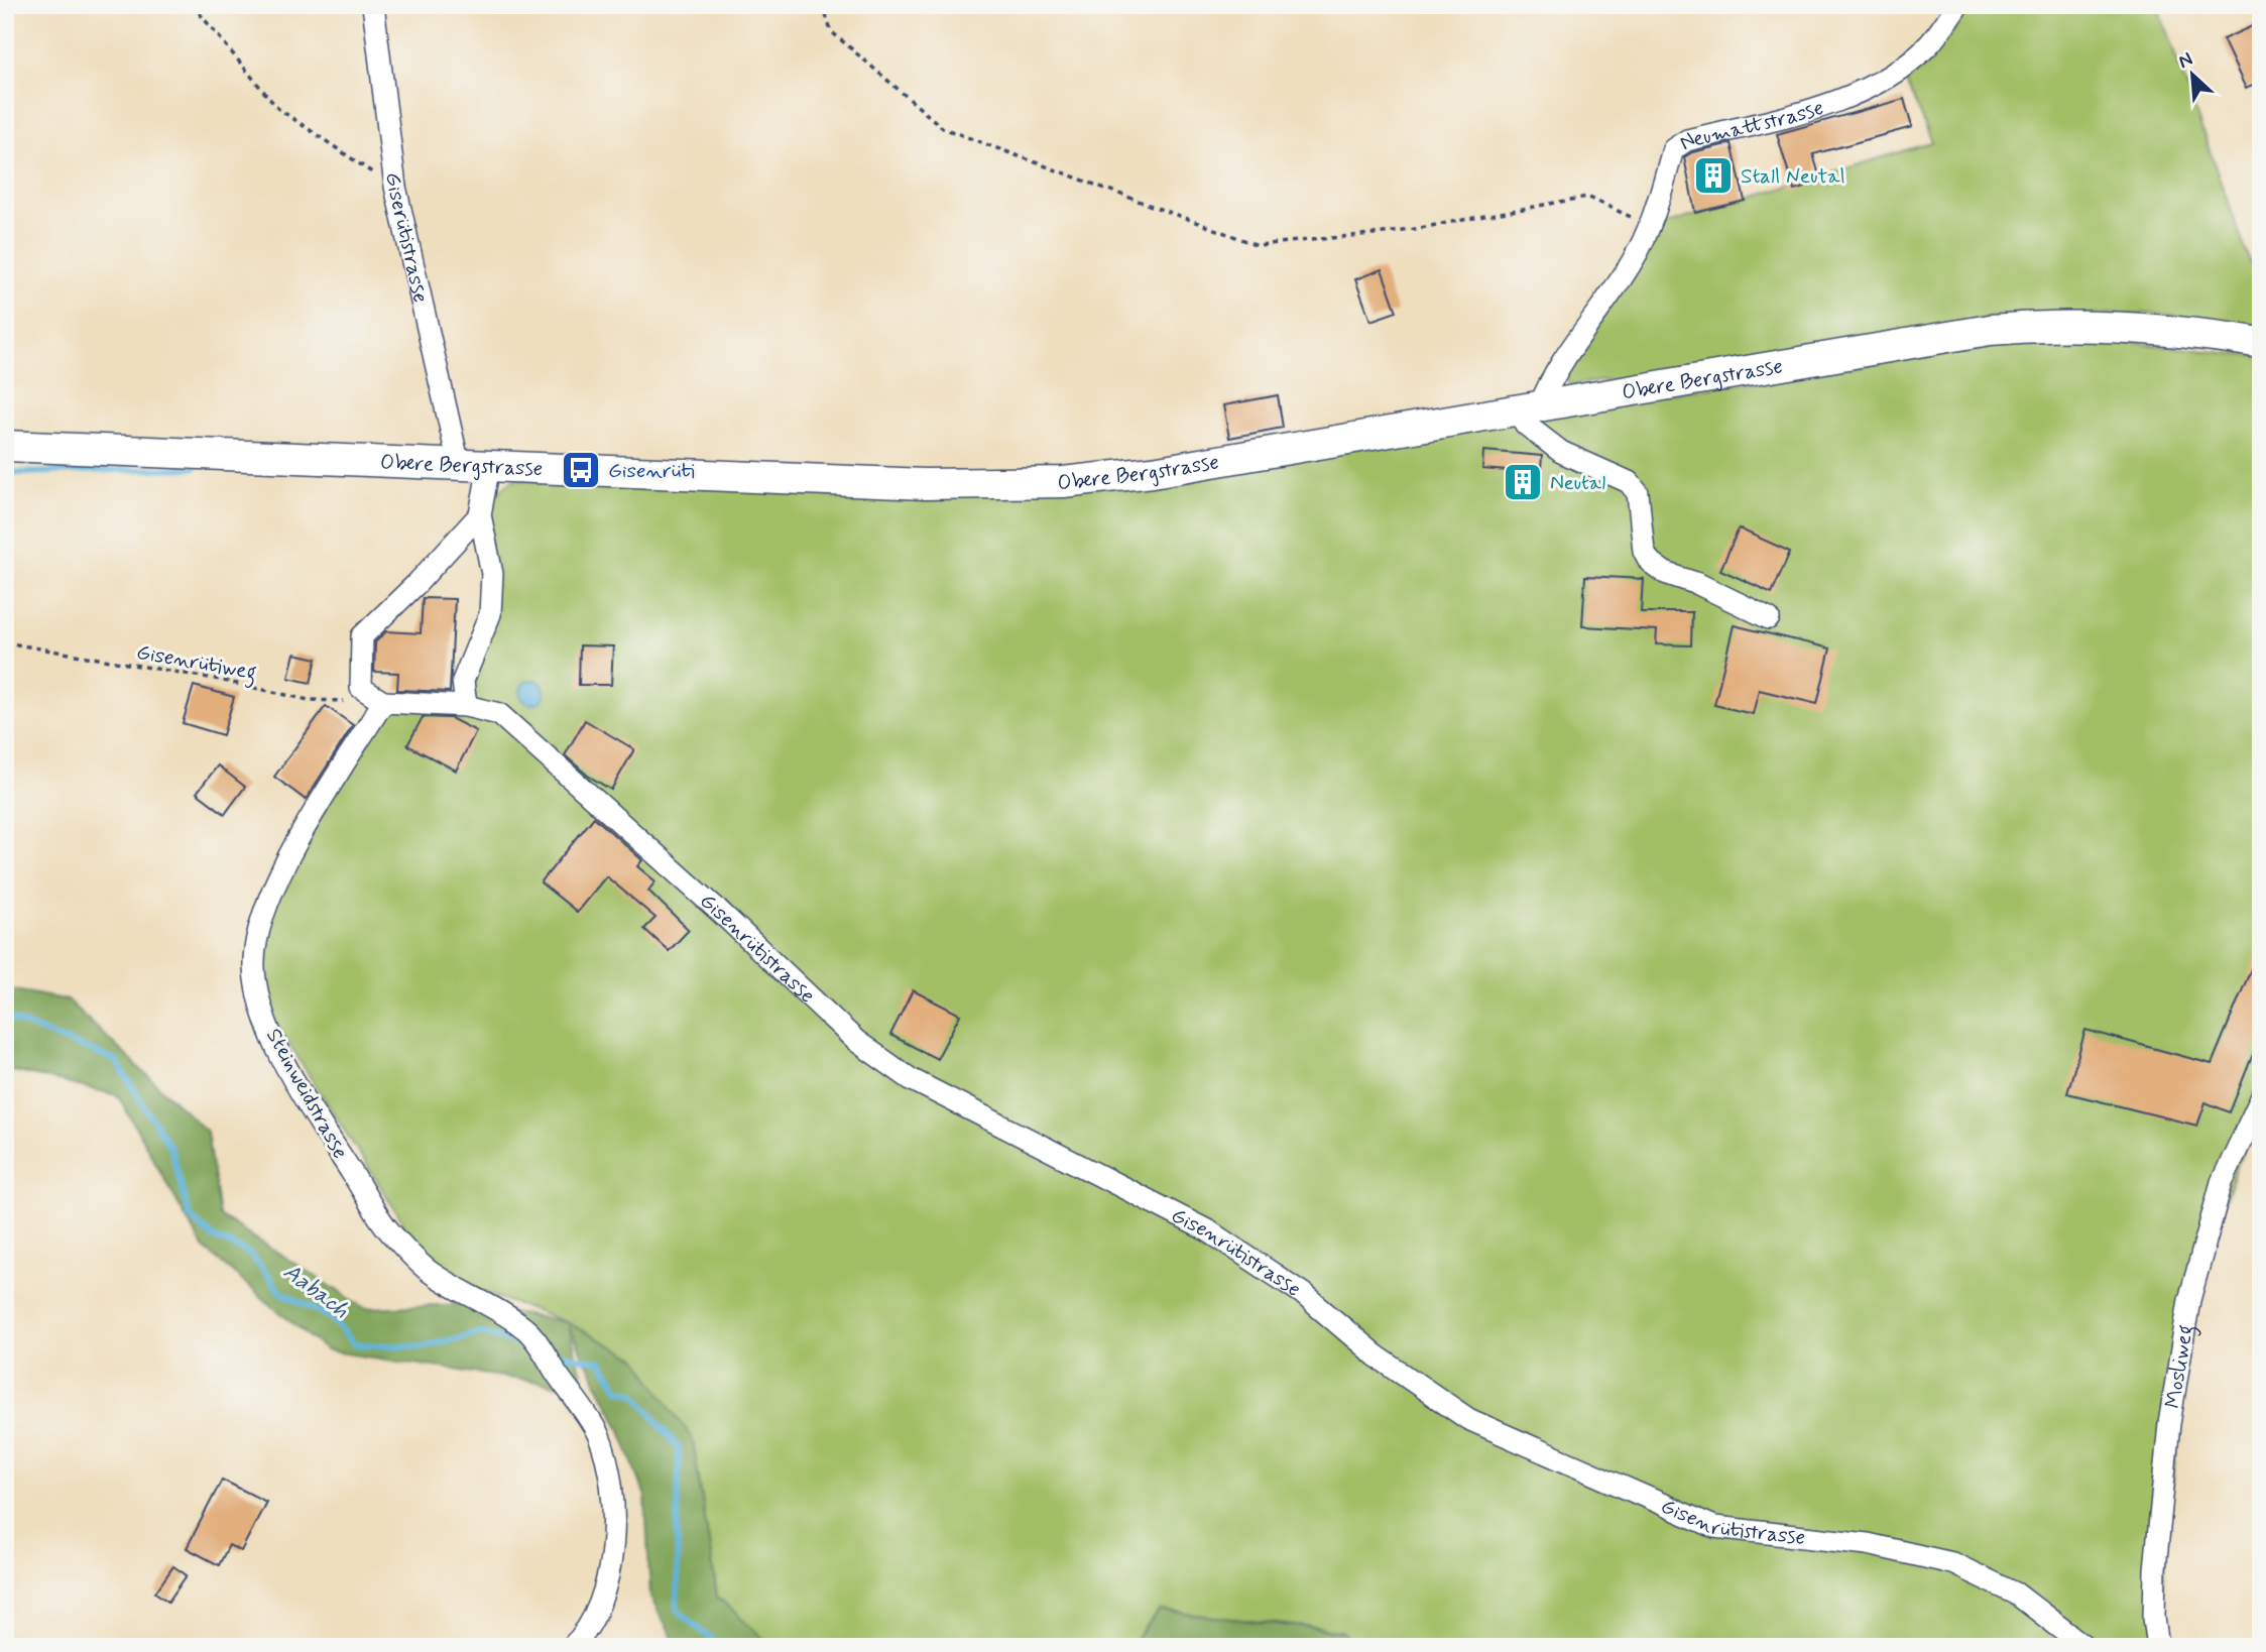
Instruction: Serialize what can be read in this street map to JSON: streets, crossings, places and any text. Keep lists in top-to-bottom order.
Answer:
{
  "streets": {
    "main road": ["Obere Bergstrasse"],
    "street": [
      "Neumattstrasse",
      "Giserütistrasse",
      "Gisenrütistrasse",
      "Steinweidstrasse",
      "Mosliweg"
    ],
    "path": ["Gisenrütiweg"]
  },
  "crossings": [
    ["Neumattstrasse", "Obere Bergstrasse"],
    ["Giserütistrasse", "Obere Bergstrasse"],
    ["Gisenrütiweg", "Steinweidstrasse"]
  ],
  "water": ["Aabach"],
  "places": {
    "building": ["Stall Neutal", "Neutal"],
    "bus stop": ["Gisenrüti"]
  },
  "north": "top left"
}
